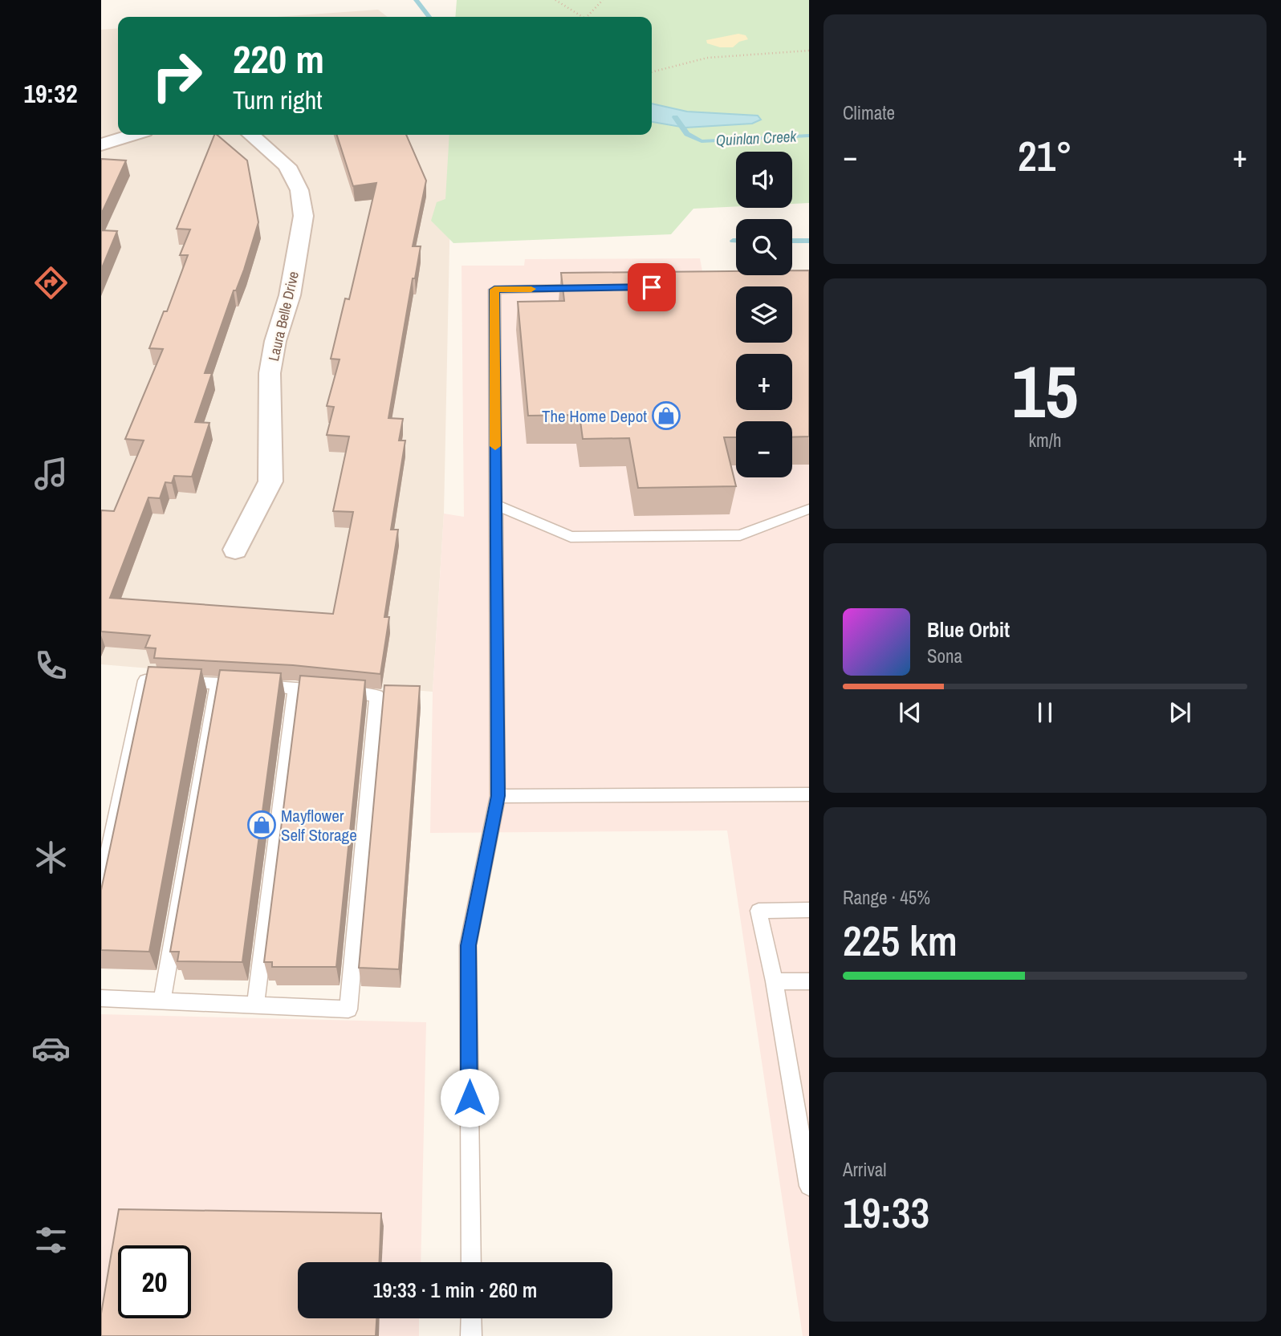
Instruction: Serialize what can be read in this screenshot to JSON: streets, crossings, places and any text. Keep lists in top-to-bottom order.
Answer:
{
  "streets": {
    "street": ["Laura Belle Drive"]
  },
  "water": ["Quinlan Creek"],
  "places": {
    "shop": ["The Home Depot", "Mayflower Self Storage"]
  },
  "page": {
    "tabs": "19:32",
    "tile": [
      "Climate",
      ["15", "km/h"],
      ["Range · 45%", "225 km"],
      ["Arrival", "19:33"]
    ],
    "turn": ["220 m", "Turn right"],
    "heat": ["−", "21°", "+"],
    "map_buttons": ["+", "−"],
    "song": ["Blue Orbit", "Sona"],
    "limit": "20",
    "trip": "19:33 · 1 min · 260 m"
  }
}
